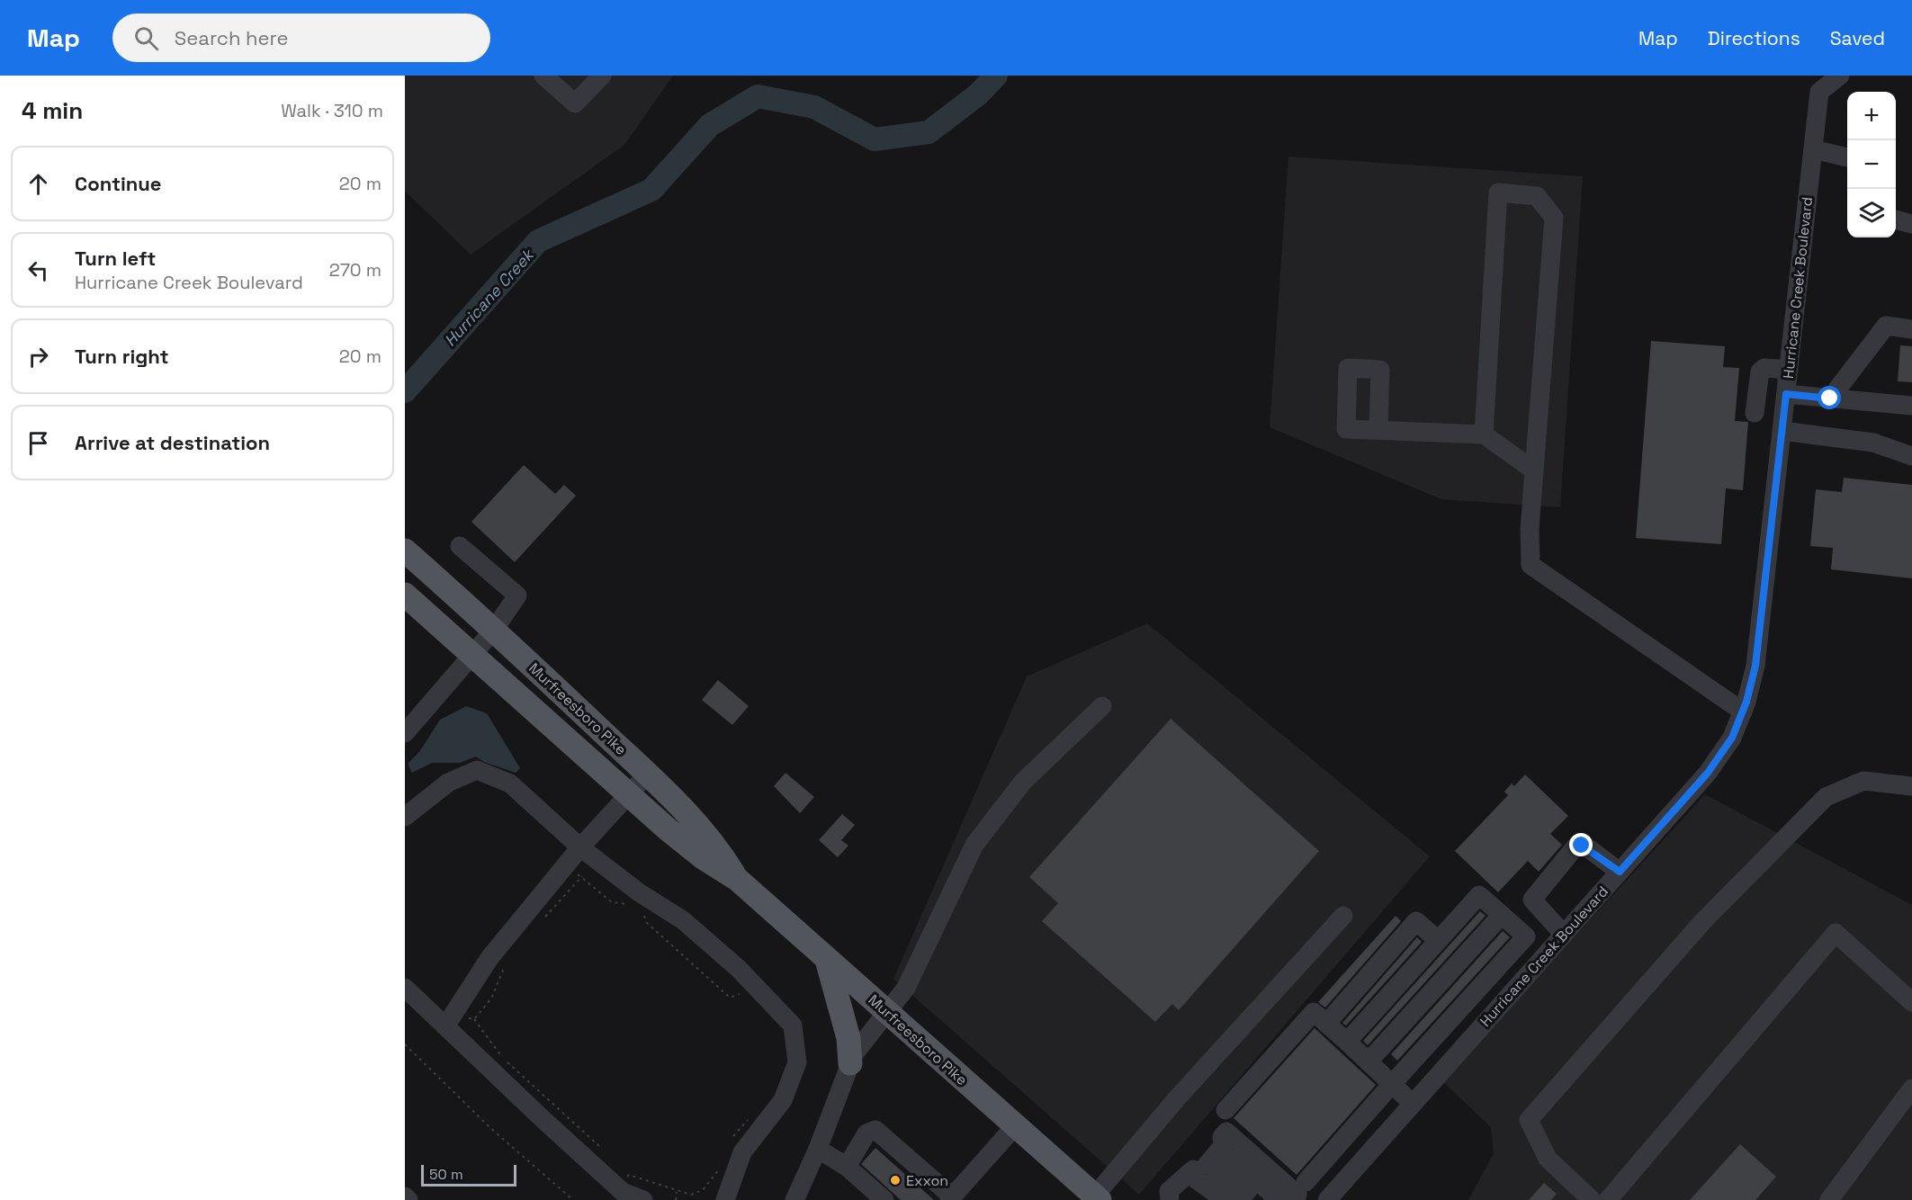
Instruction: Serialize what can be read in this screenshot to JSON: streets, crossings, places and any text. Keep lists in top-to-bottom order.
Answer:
{
  "streets": {
    "main road": ["Murfreesboro Pike"],
    "street": ["Hurricane Creek Boulevard"]
  },
  "water": ["Hurricane Creek"],
  "places": ["Exxon"],
  "scale_bar": "50 m",
  "page": {
    "header": "Map",
    "search": "Search here",
    "nav": ["Map", "Directions", "Saved"],
    "heading": ["4 min", "Walk · 310 m"],
    "map_buttons": ["+", "−"],
    "list": [
      ["Continue", "20 m"],
      ["Turn left", "Hurricane Creek Boulevard", "270 m"],
      ["Turn right", "20 m"],
      "Arrive at destination"
    ],
    "scale": "50 m"
  }
}
